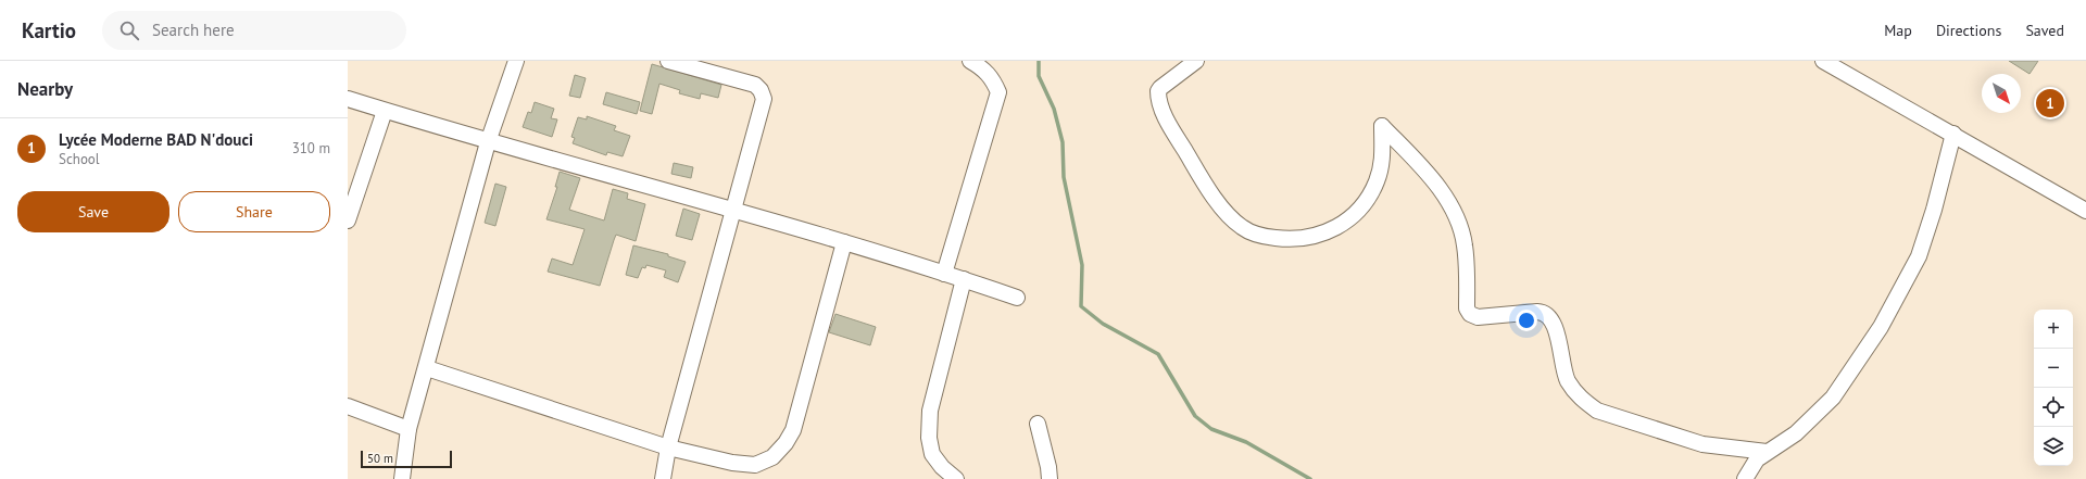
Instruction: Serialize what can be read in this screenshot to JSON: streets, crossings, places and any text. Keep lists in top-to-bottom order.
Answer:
{
  "scale_bar": "50 m",
  "north": "bottom right",
  "page": {
    "header": "Kartio",
    "search": "Search here",
    "nav": ["Map", "Directions", "Saved"],
    "heading": "Nearby",
    "pins": "1",
    "list": [
      {
        "mark": "1",
        "name": "Lycée Moderne BAD N'douci",
        "note": "School",
        "value": "310 m"
      }
    ],
    "buttons": ["Save", "Share"],
    "map_buttons": ["+", "−"],
    "scale": "50 m"
  }
}
